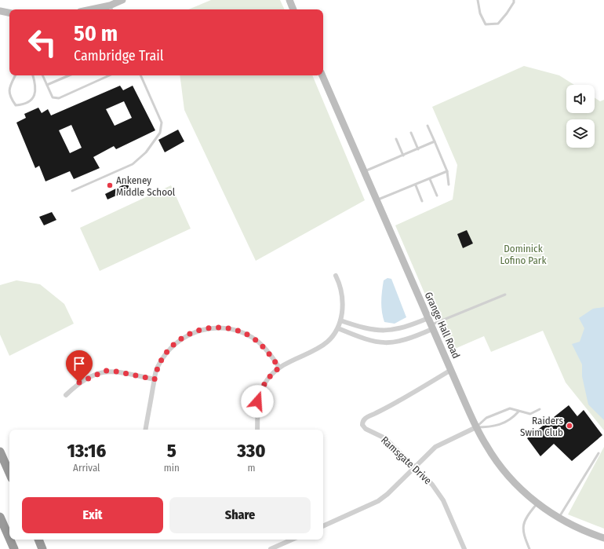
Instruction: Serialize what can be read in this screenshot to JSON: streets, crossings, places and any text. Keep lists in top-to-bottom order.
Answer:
{
  "streets": {
    "street": ["Grange Hall Road", "Ramsgate Drive"]
  },
  "crossings": [
    ["Grange Hall Road", "Ramsgate Drive"]
  ],
  "parks": ["Dominick Lofino Park"],
  "places": ["Ankeney Middle School", "Raiders Swim Club"],
  "page": {
    "turn": ["50 m", "Cambridge Trail"],
    "eta": [
      "13:16",
      "Arrival",
      "5",
      "min",
      "330",
      "m"
    ],
    "buttons": ["Exit", "Share"]
  }
}
